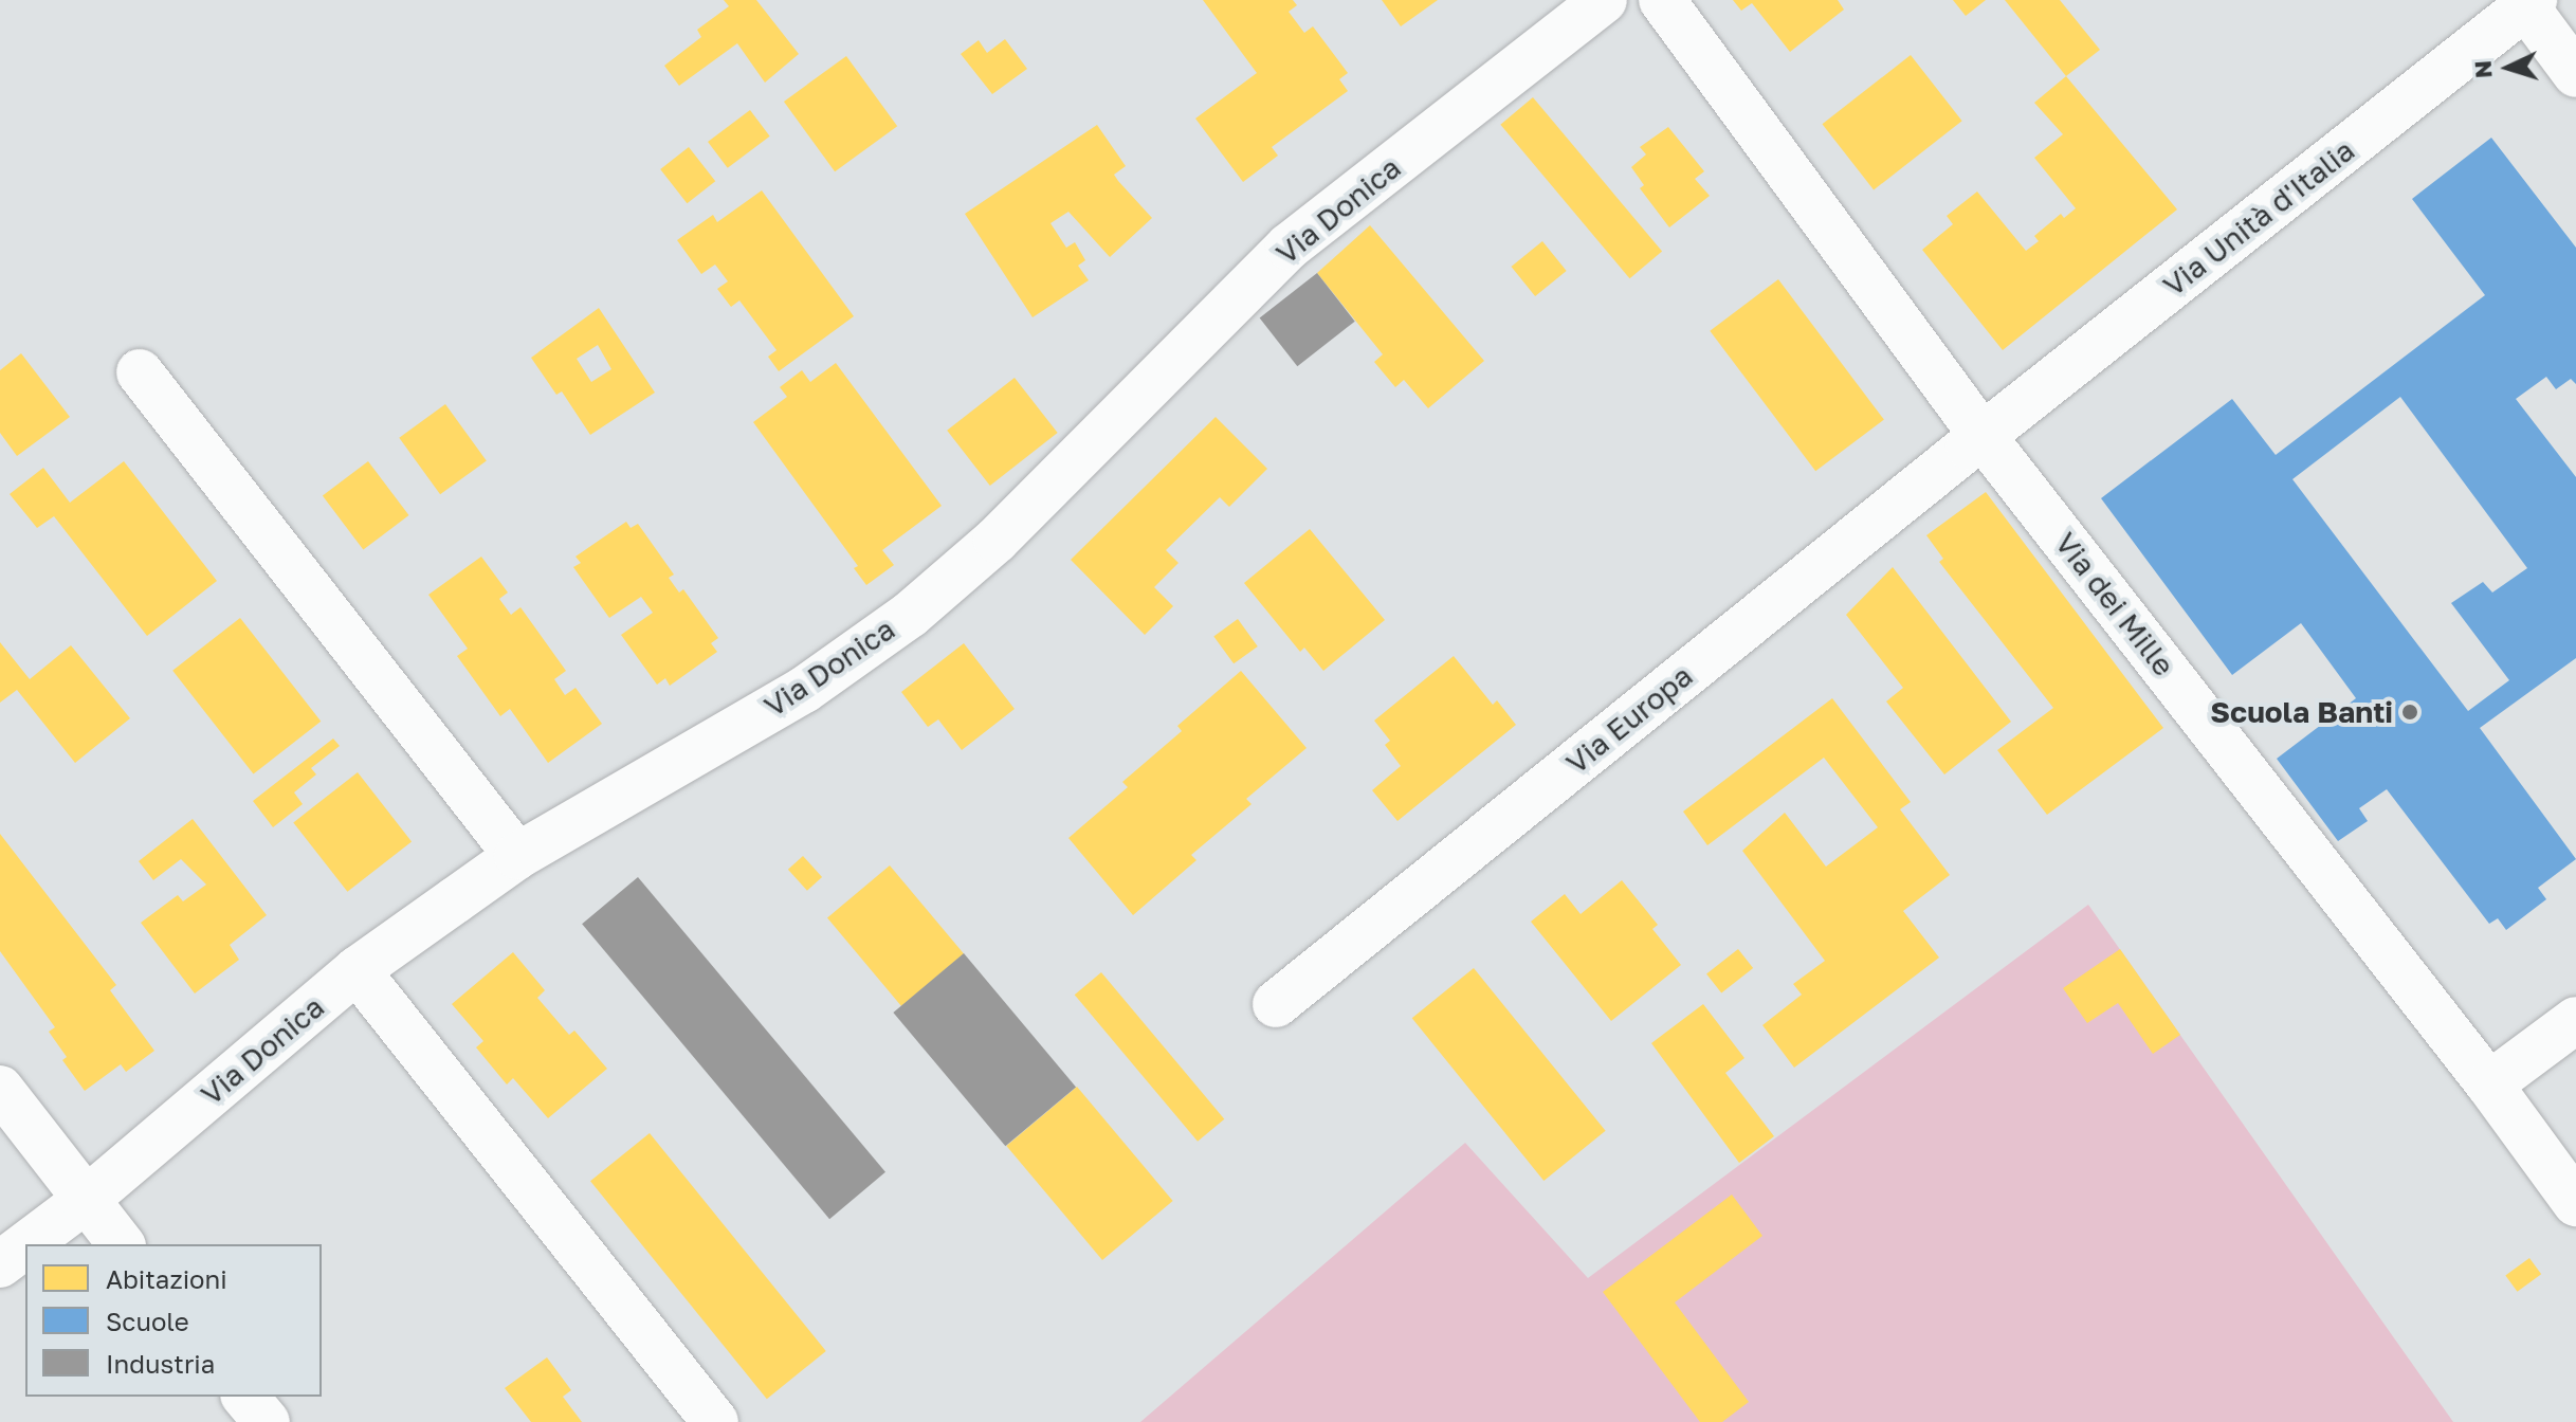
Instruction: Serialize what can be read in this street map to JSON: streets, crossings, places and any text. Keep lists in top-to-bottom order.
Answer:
{
  "streets": {
    "street": [
      "Via Donica",
      "Via Unità d'Italia",
      "Via dei Mille",
      "Via Europa"
    ]
  },
  "crossings": [
    ["Via Unità d'Italia", "Via dei Mille"],
    ["Via Unità d'Italia", "Via Europa"],
    ["Via dei Mille", "Via Europa"]
  ],
  "places": ["Scuola Banti"],
  "legend": ["Abitazioni", "Scuole", "Industria"],
  "north": "left"
}
